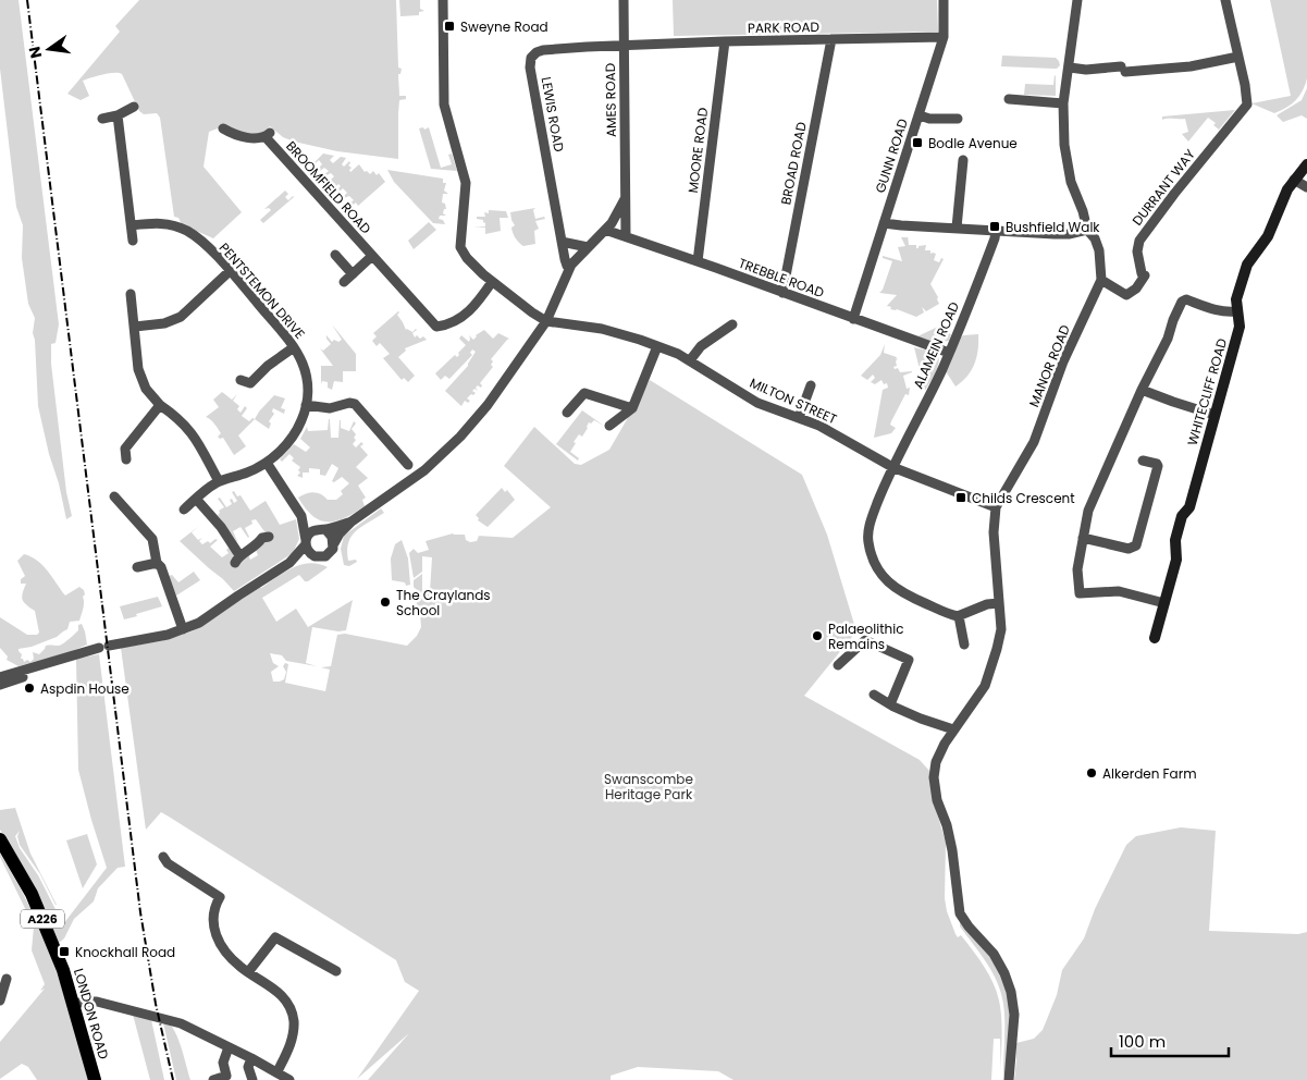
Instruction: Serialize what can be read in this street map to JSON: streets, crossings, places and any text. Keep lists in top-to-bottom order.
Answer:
{
  "streets": {
    "main road": ["A226", "LONDON ROAD"],
    "street": [
      "PARK ROAD",
      "AMES ROAD",
      "LEWIS ROAD",
      "MOORE ROAD",
      "GUNN ROAD",
      "BROAD ROAD",
      "BROOMFIELD ROAD",
      "DURRANT WAY",
      "TREBBLE ROAD",
      "PENTSTEMON DRIVE",
      "ALAMEIN ROAD",
      "MANOR ROAD",
      "WHITECLIFF ROAD",
      "MILTON STREET"
    ]
  },
  "crossings": [
    ["PARK ROAD", "AMES ROAD"],
    ["PARK ROAD", "LEWIS ROAD"],
    ["PARK ROAD", "MOORE ROAD"],
    ["PARK ROAD", "GUNN ROAD"],
    ["PARK ROAD", "BROAD ROAD"],
    ["AMES ROAD", "LEWIS ROAD"],
    ["AMES ROAD", "TREBBLE ROAD"],
    ["MOORE ROAD", "TREBBLE ROAD"],
    ["GUNN ROAD", "TREBBLE ROAD"],
    ["BROAD ROAD", "TREBBLE ROAD"],
    ["DURRANT WAY", "MANOR ROAD"],
    ["TREBBLE ROAD", "ALAMEIN ROAD"],
    ["ALAMEIN ROAD", "MILTON STREET"],
    ["MANOR ROAD", "MILTON STREET"]
  ],
  "parks": ["Swanscombe Heritage Park"],
  "places": {
    "transit": [
      "Sweyne Road",
      "Bodle Avenue",
      "Bushfield Walk",
      "Childs Crescent",
      "Knockhall Road"
    ],
    "other": [
      "The Craylands School",
      "Palaeolithic Remains",
      "Aspdin House",
      "Alkerden Farm"
    ]
  },
  "scale_bar": "100 m",
  "north": "left"
}
